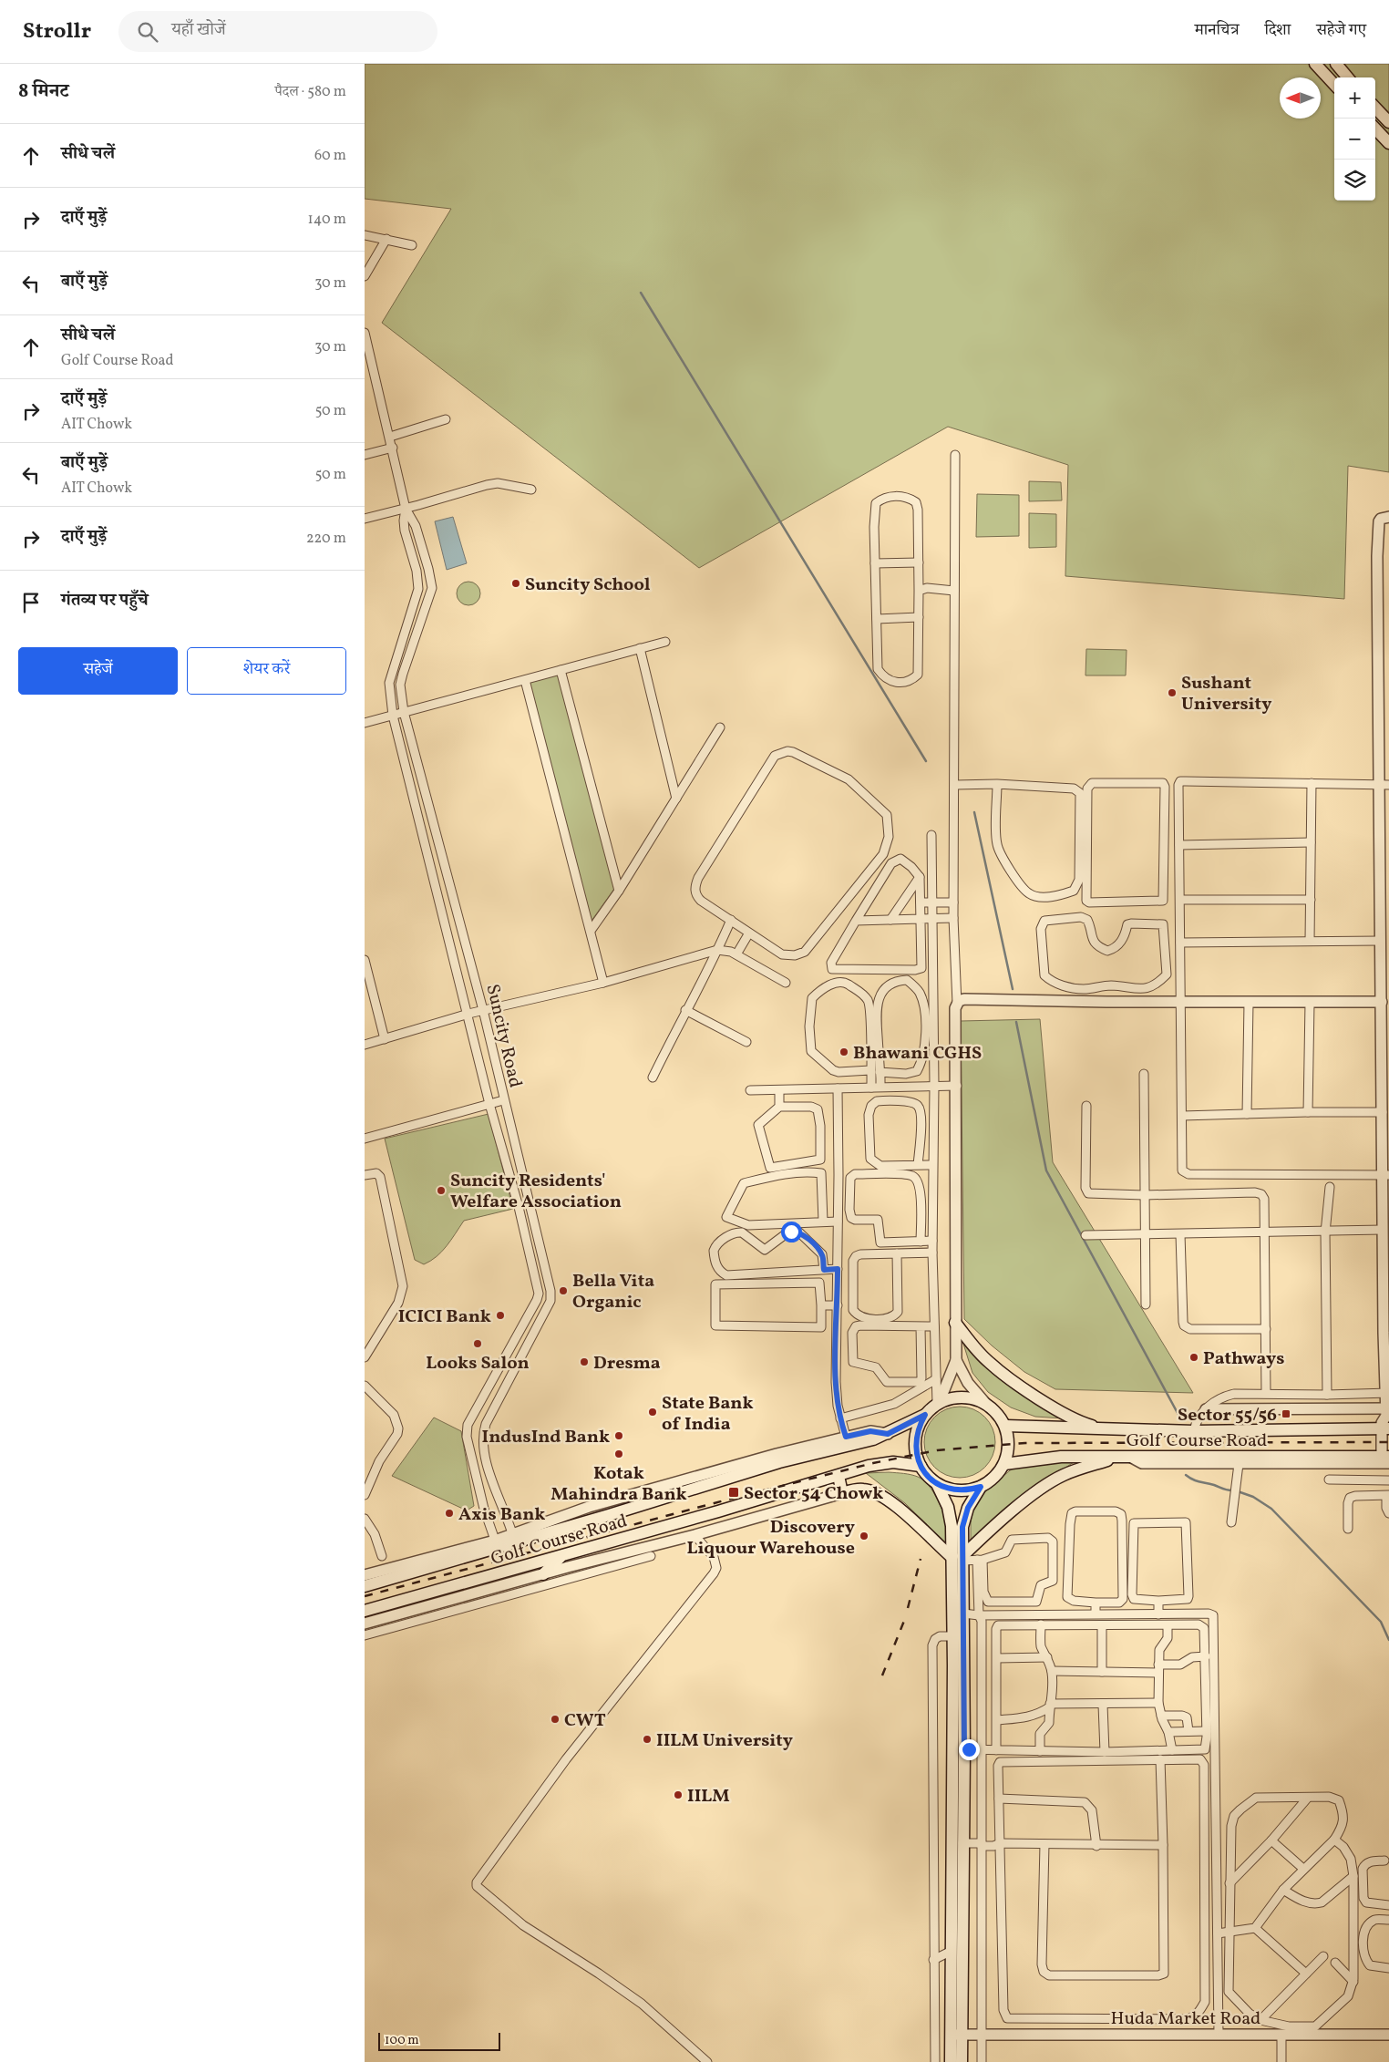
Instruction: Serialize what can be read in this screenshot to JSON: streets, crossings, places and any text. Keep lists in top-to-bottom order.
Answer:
{
  "streets": {
    "main road": ["Golf Course Road"],
    "street": ["Suncity Road", "Huda Market Road"]
  },
  "crossings": [
    ["Suncity Road", "Golf Course Road"]
  ],
  "places": {
    "other": [
      "Suncity School",
      "Sushant University",
      "Bhawani CGHS",
      "Suncity Residents' Welfare Association",
      "Bella Vita Organic",
      "ICICI Bank",
      "Looks Salon",
      "Pathways",
      "Dresma",
      "State Bank of India",
      "IndusInd Bank",
      "Kotak Mahindra Bank",
      "Axis Bank",
      "Discovery Liquour Warehouse",
      "CWT",
      "IILM University",
      "IILM"
    ],
    "transit": ["Sector 55/56", "Sector 54 Chowk"]
  },
  "scale_bar": "100 m",
  "north": "left",
  "page": {
    "header": "Strollr",
    "search": "यहाँ खोजें",
    "nav": ["मानचित्र", "दिशा", "सहेजे गए"],
    "heading": ["8 मिनट", "पैदल · 580 m"],
    "map_buttons": ["+", "−"],
    "list": [
      ["सीधे चलें", "60 m"],
      ["दाएँ मुड़ें", "140 m"],
      ["बाएँ मुड़ें", "30 m"],
      ["सीधे चलें", "Golf Course Road", "30 m"],
      ["दाएँ मुड़ें", "AIT Chowk", "50 m"],
      ["बाएँ मुड़ें", "AIT Chowk", "50 m"],
      ["दाएँ मुड़ें", "220 m"],
      "गंतव्य पर पहुँचे"
    ],
    "buttons": ["सहेजें", "शेयर करें"],
    "scale": "100 m"
  }
}
